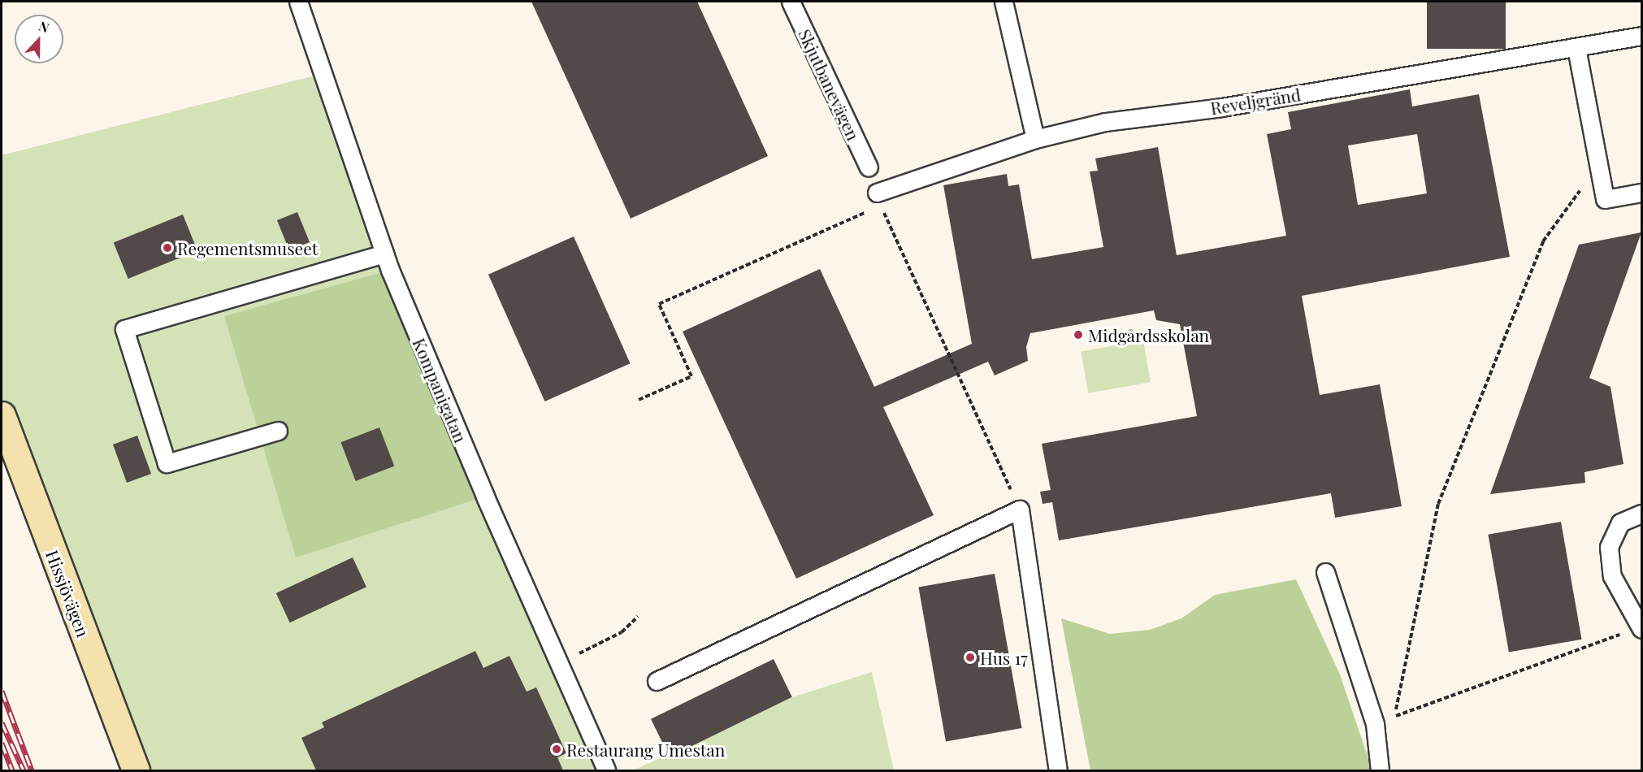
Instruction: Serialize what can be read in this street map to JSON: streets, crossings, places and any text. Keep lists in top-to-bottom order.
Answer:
{
  "streets": {
    "main road": ["Hissjövägen"],
    "lane": ["Skjutbanevägen", "Reveljgränd", "Kompanigatan"]
  },
  "places": [
    "Regementsmuseet",
    "Midgårdsskolan",
    "Hus 17",
    "Restaurang Umestan"
  ],
  "north": "top"
}
